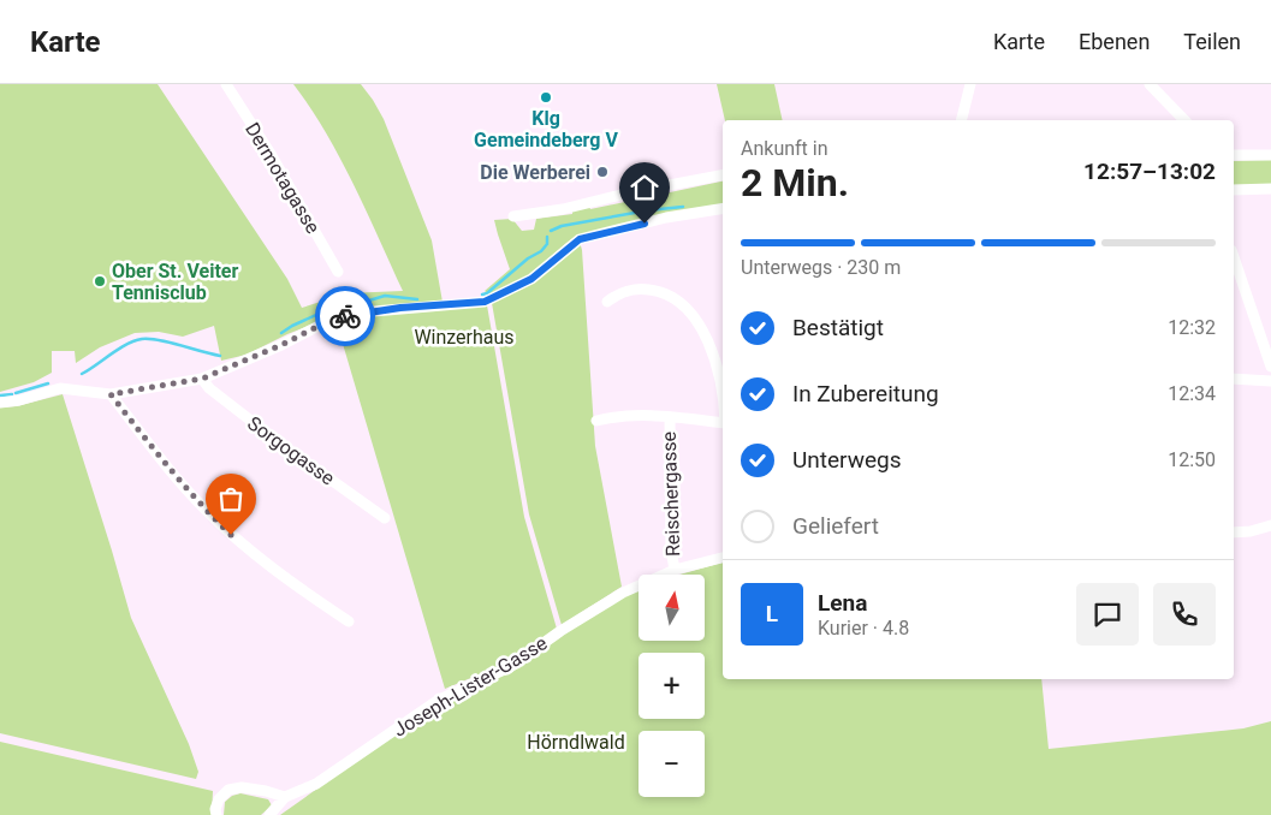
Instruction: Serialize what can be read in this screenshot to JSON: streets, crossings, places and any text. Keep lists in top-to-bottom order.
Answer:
{
  "streets": {
    "street": [
      "Dermotagasse",
      "Sorgogasse",
      "Reischergasse",
      "Joseph-Lister-Gasse"
    ]
  },
  "crossings": [
    ["Reischergasse", "Joseph-Lister-Gasse"]
  ],
  "parks": ["Winzerhaus", "Hörndlwald"],
  "places": ["Klg Gemeindeberg V", "Die Werberei", "Ober St. Veiter Tennisclub"],
  "north": "top",
  "page": {
    "header": "Karte",
    "nav": ["Karte", "Ebenen", "Teilen"],
    "heading": ["2 Min.", "Ankunft in", "12:57–13:02"],
    "panel": ["Lena", "Kurier · 4.8"],
    "bar": "Unterwegs · 230 m",
    "list": [
      ["Bestätigt", "12:32"],
      ["In Zubereitung", "12:34"],
      ["Unterwegs", "12:50"],
      "Geliefert"
    ],
    "map_buttons": ["+", "−"],
    "round": "L"
  }
}
